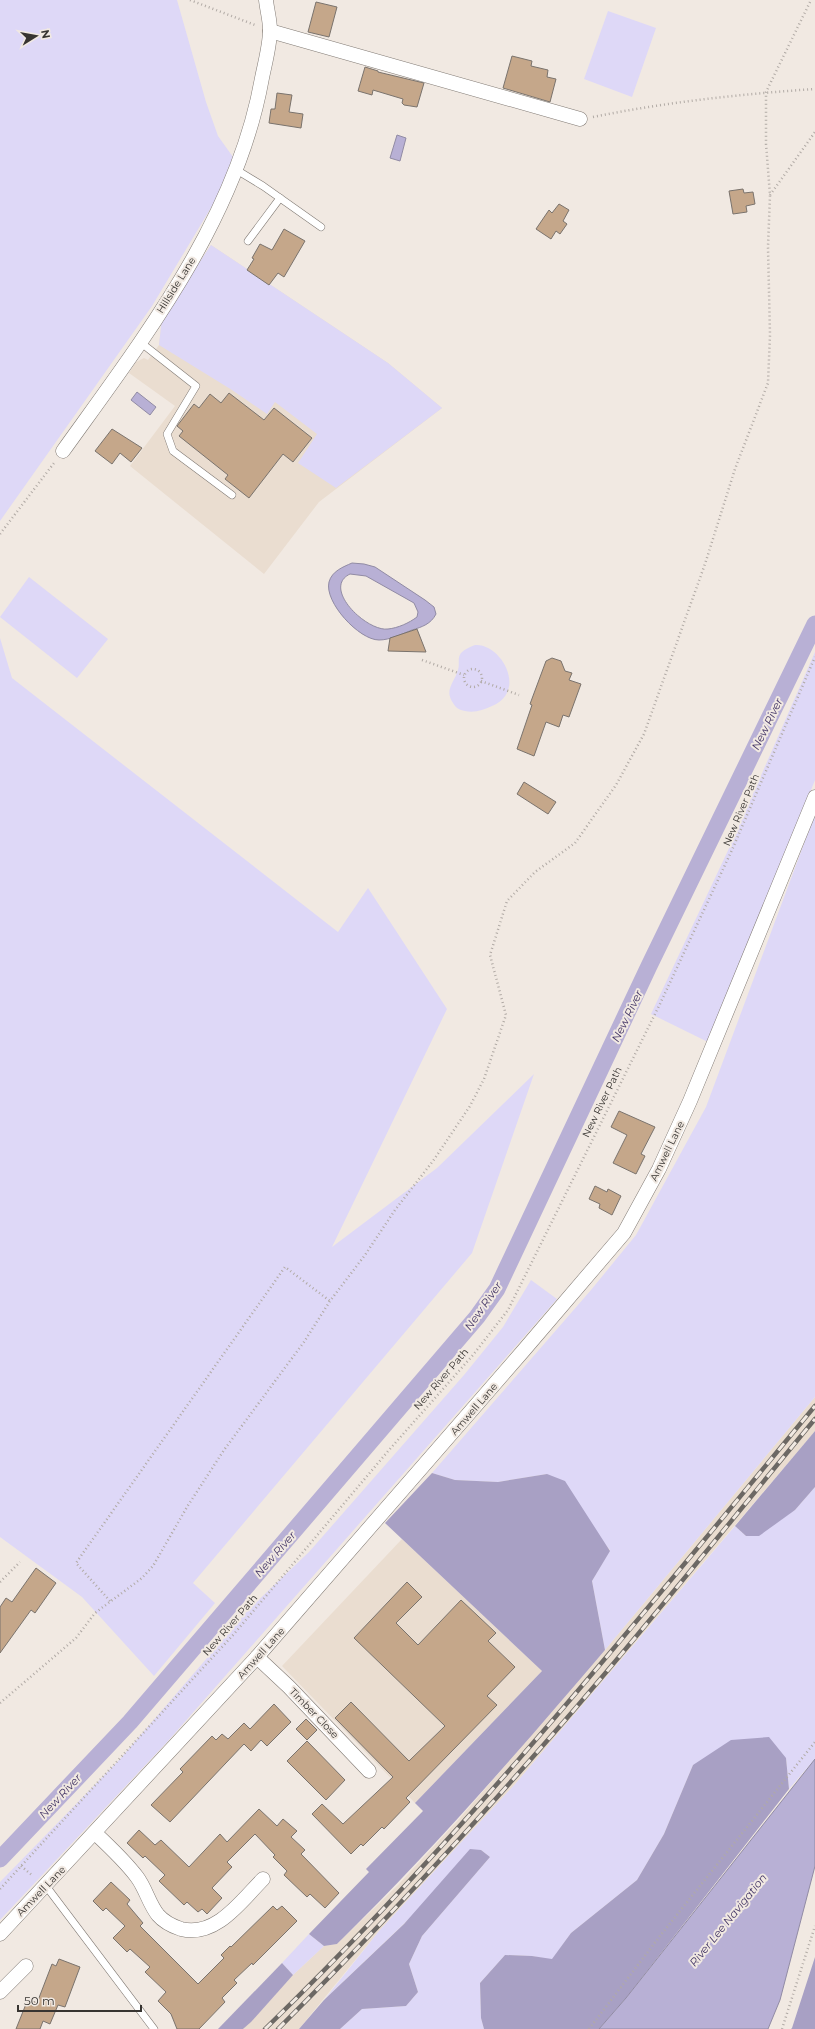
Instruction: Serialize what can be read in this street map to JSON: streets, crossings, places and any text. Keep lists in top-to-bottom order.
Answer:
{
  "streets": {
    "street": ["Hillside Lane", "Amwell Lane", "Timber Close"],
    "path": ["New River Path"]
  },
  "crossings": [
    ["Amwell Lane", "Timber Close"]
  ],
  "water": ["New River", "River Lee Navigation"],
  "scale_bar": "50 m",
  "north": "right"
}
